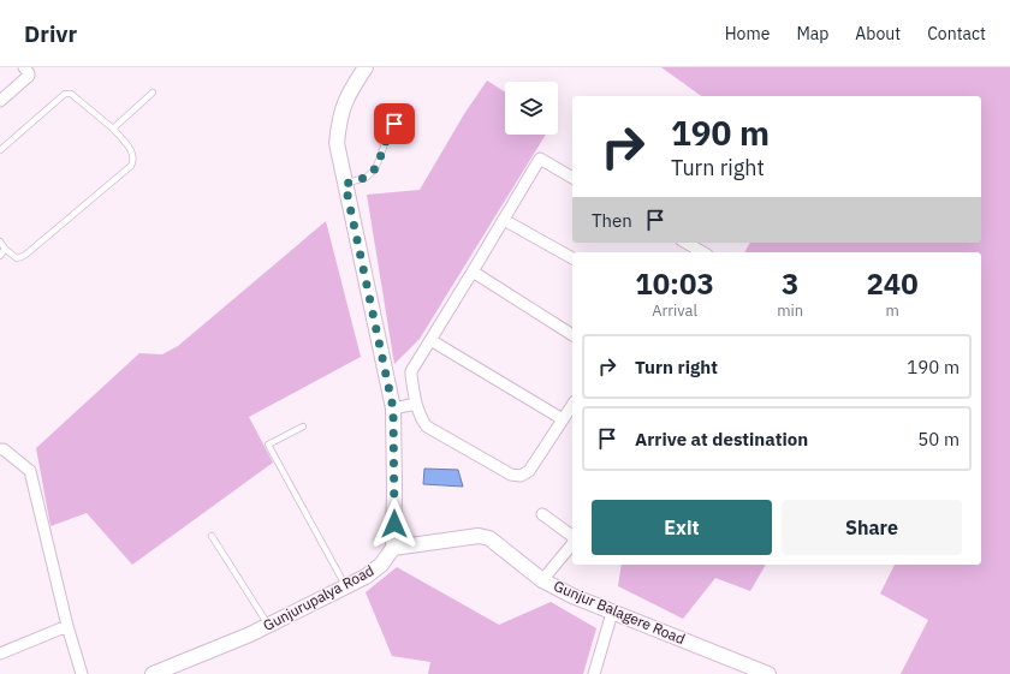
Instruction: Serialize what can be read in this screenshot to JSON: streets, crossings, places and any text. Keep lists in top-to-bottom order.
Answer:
{
  "streets": {
    "street": ["Gunjurupalya Road", "Gunjur Balagere Road"]
  },
  "crossings": [
    ["Gunjurupalya Road", "Gunjur Balagere Road"]
  ],
  "page": {
    "header": "Drivr",
    "nav": [
      "Home",
      "Map",
      "About",
      "Contact"
    ],
    "turn": ["190 m", "Turn right"],
    "then": "Then",
    "eta": [
      "10:03",
      "Arrival",
      "3",
      "min",
      "240",
      "m"
    ],
    "list": [
      {
        "name": "Turn right",
        "value": "190 m"
      },
      {
        "name": "Arrive at destination",
        "value": "50 m"
      }
    ],
    "buttons": ["Exit", "Share"]
  }
}
